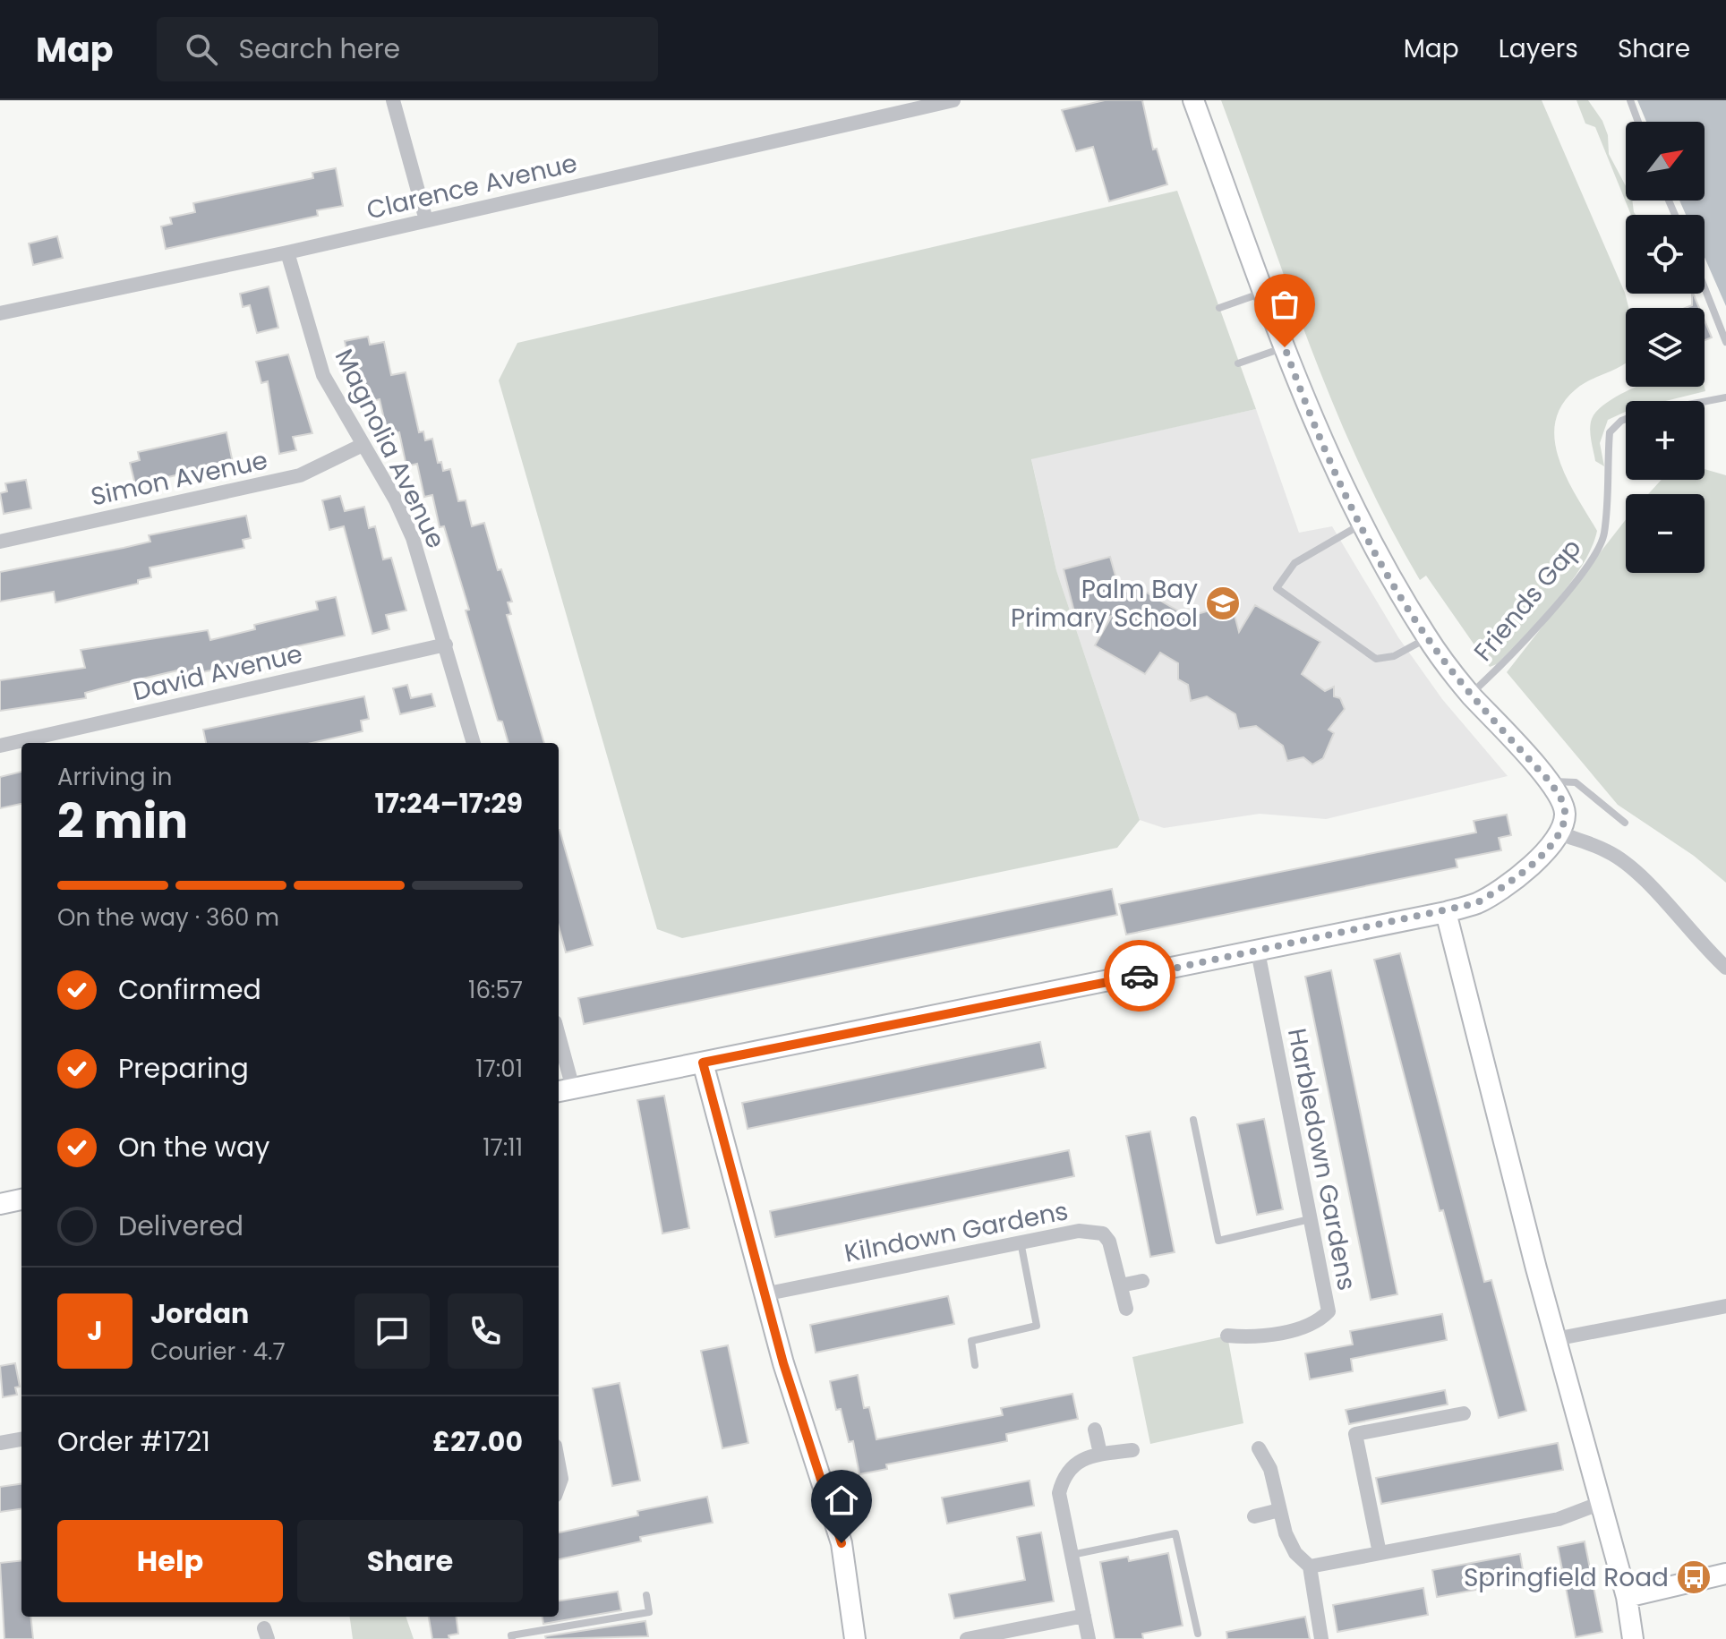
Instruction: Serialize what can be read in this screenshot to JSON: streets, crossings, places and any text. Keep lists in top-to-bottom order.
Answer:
{
  "streets": {
    "street": [
      "Clarence Avenue",
      "Magnolia Avenue",
      "Simon Avenue",
      "David Avenue",
      "Harbledown Gardens",
      "Kilndown Gardens"
    ],
    "lane": ["Friends Gap"]
  },
  "crossings": [
    ["Clarence Avenue", "Magnolia Avenue"],
    ["Magnolia Avenue", "Simon Avenue"],
    ["Magnolia Avenue", "David Avenue"]
  ],
  "places": {
    "school or university": ["Palm Bay Primary School"],
    "bus stop": ["Springfield Road"]
  },
  "north": "top right",
  "page": {
    "header": "Map",
    "search": "Search here",
    "nav": ["Map", "Layers", "Share"],
    "map_buttons": ["+", "−"],
    "heading": ["2 min", "Arriving in", "17:24–17:29"],
    "panel": [
      "Jordan",
      "Courier · 4.7",
      "Order #1721",
      "£27.00"
    ],
    "bar": "On the way · 360 m",
    "list": [
      ["Confirmed", "16:57"],
      ["Preparing", "17:01"],
      ["On the way", "17:11"],
      "Delivered"
    ],
    "round": "J",
    "buttons": ["Help", "Share"]
  }
}
